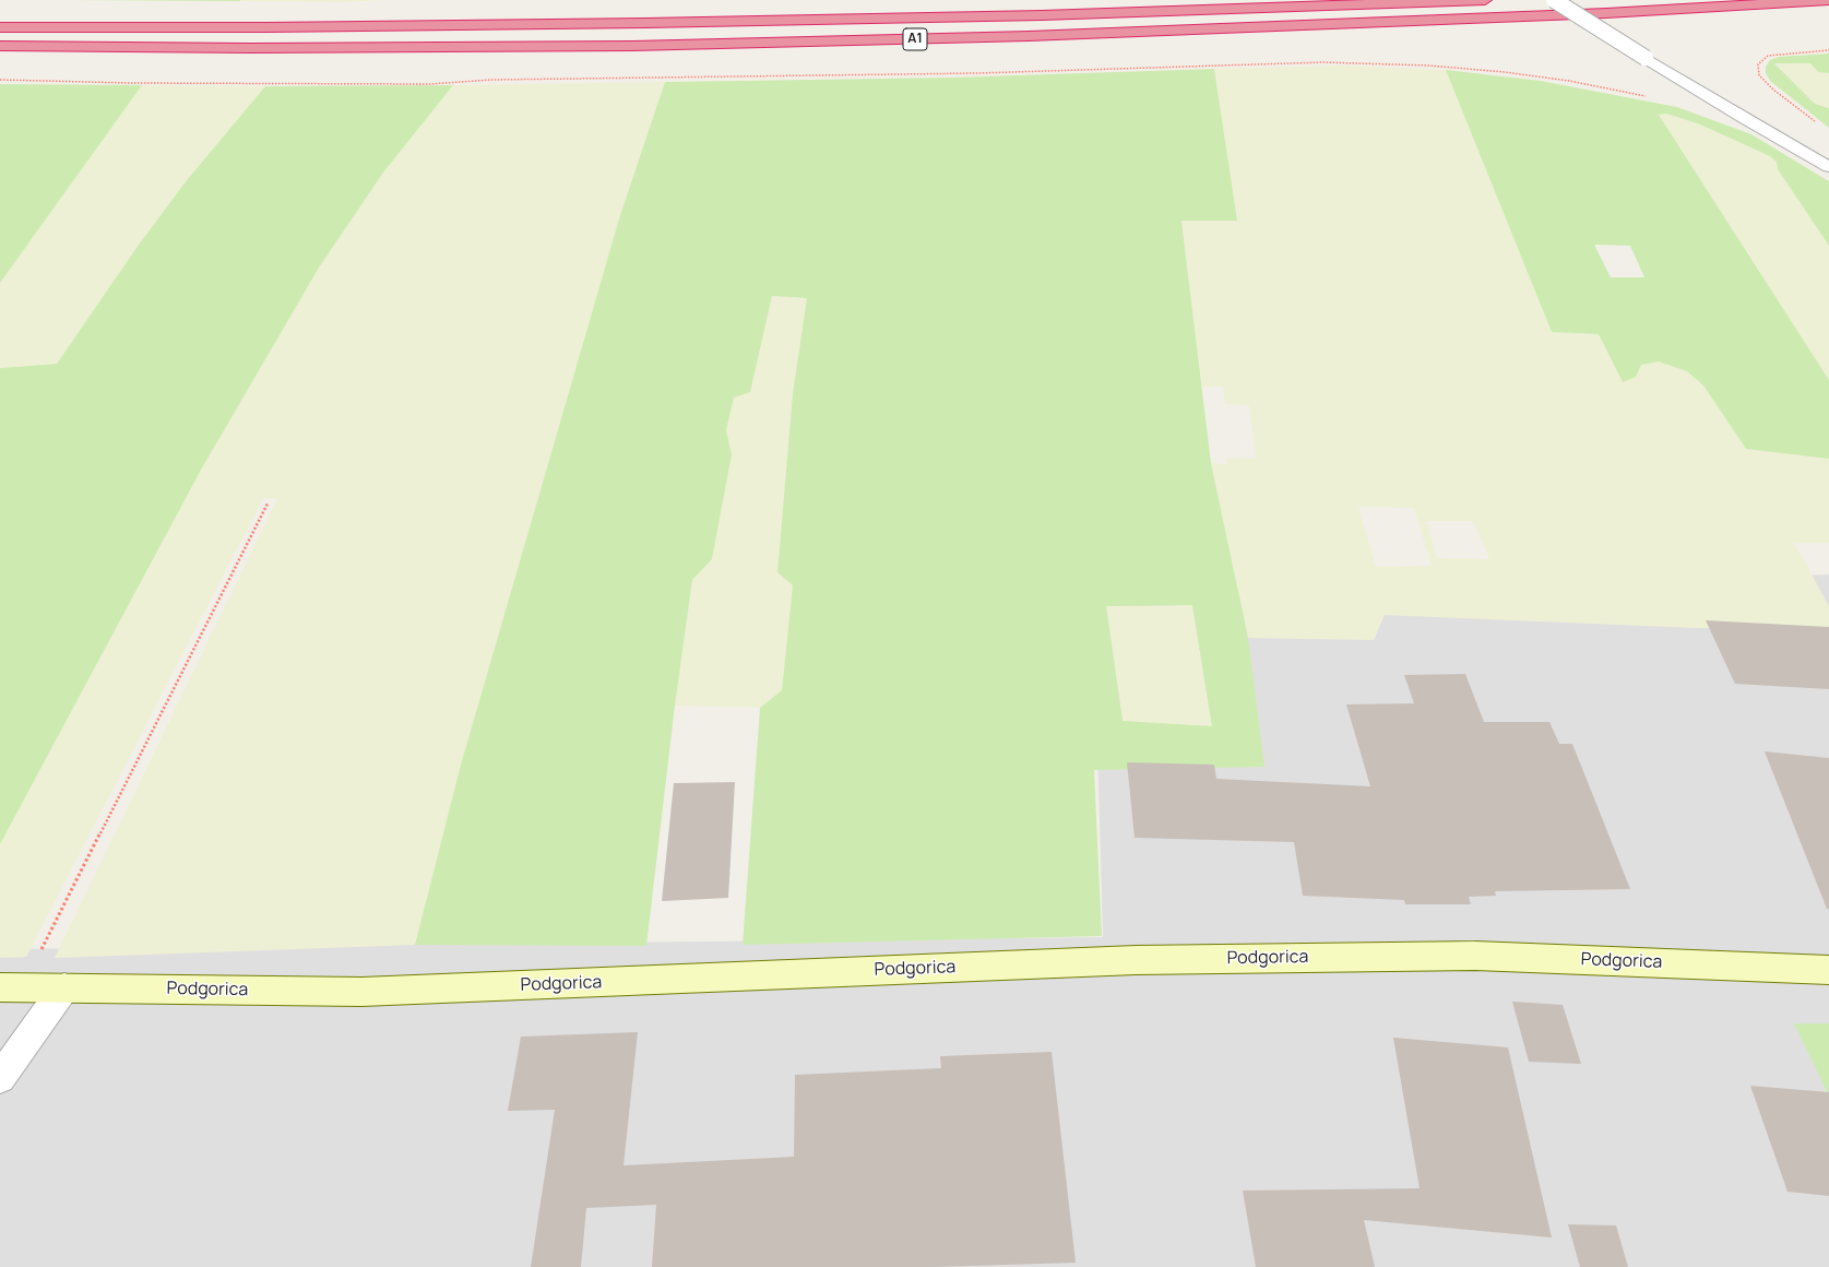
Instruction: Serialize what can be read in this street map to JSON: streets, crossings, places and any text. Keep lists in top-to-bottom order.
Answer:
{
  "streets": {
    "highway": ["A1"],
    "main road": ["Podgorica"]
  }
}
